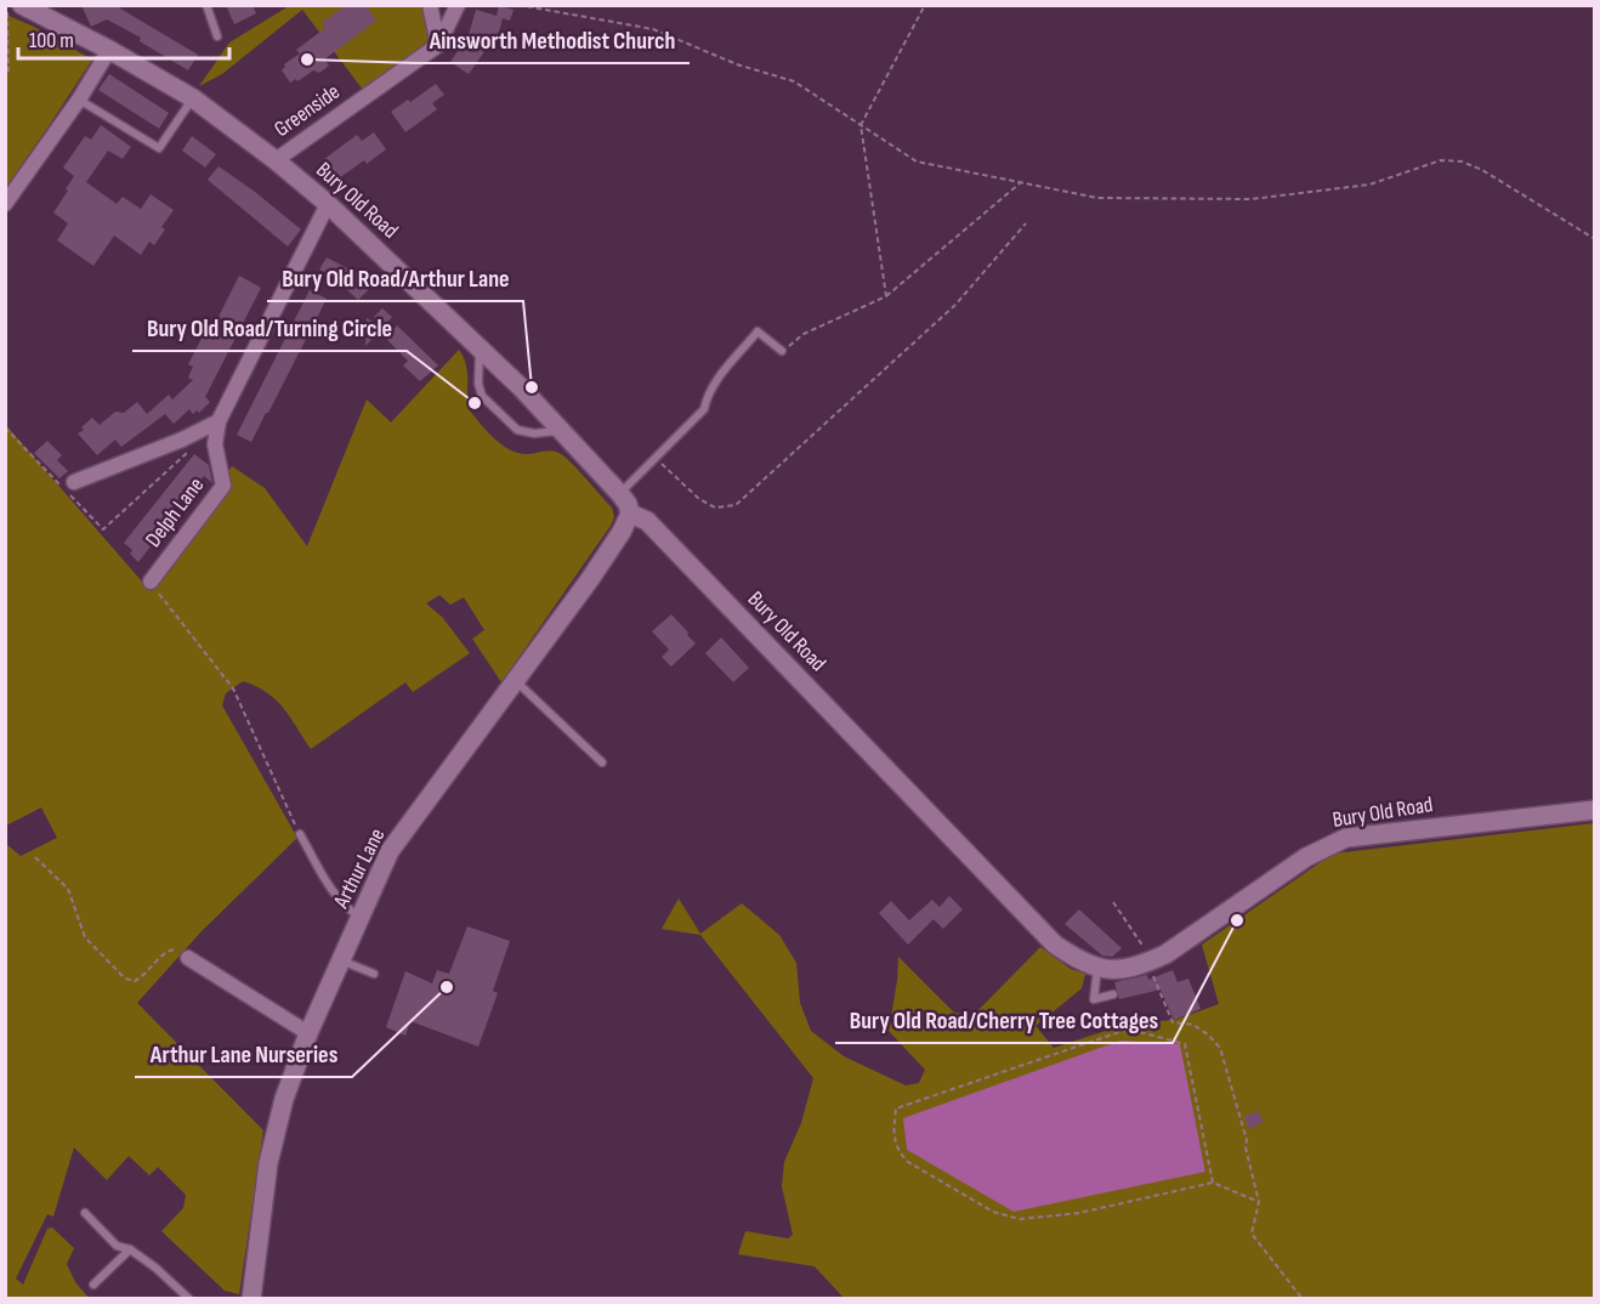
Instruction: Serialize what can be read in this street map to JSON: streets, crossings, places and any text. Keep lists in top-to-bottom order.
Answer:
{
  "streets": {
    "main road": ["Bury Old Road", "Arthur Lane"],
    "street": ["Greenside", "Delph Lane"]
  },
  "crossings": [
    ["Greenside", "Bury Old Road"],
    ["Bury Old Road", "Delph Lane"],
    ["Bury Old Road", "Arthur Lane"]
  ],
  "places": [
    "Ainsworth Methodist Church",
    "Bury Old Road/Arthur Lane",
    "Bury Old Road/Turning Circle",
    "Bury Old Road/Cherry Tree Cottages",
    "Arthur Lane Nurseries"
  ],
  "scale_bar": "100 m"
}
